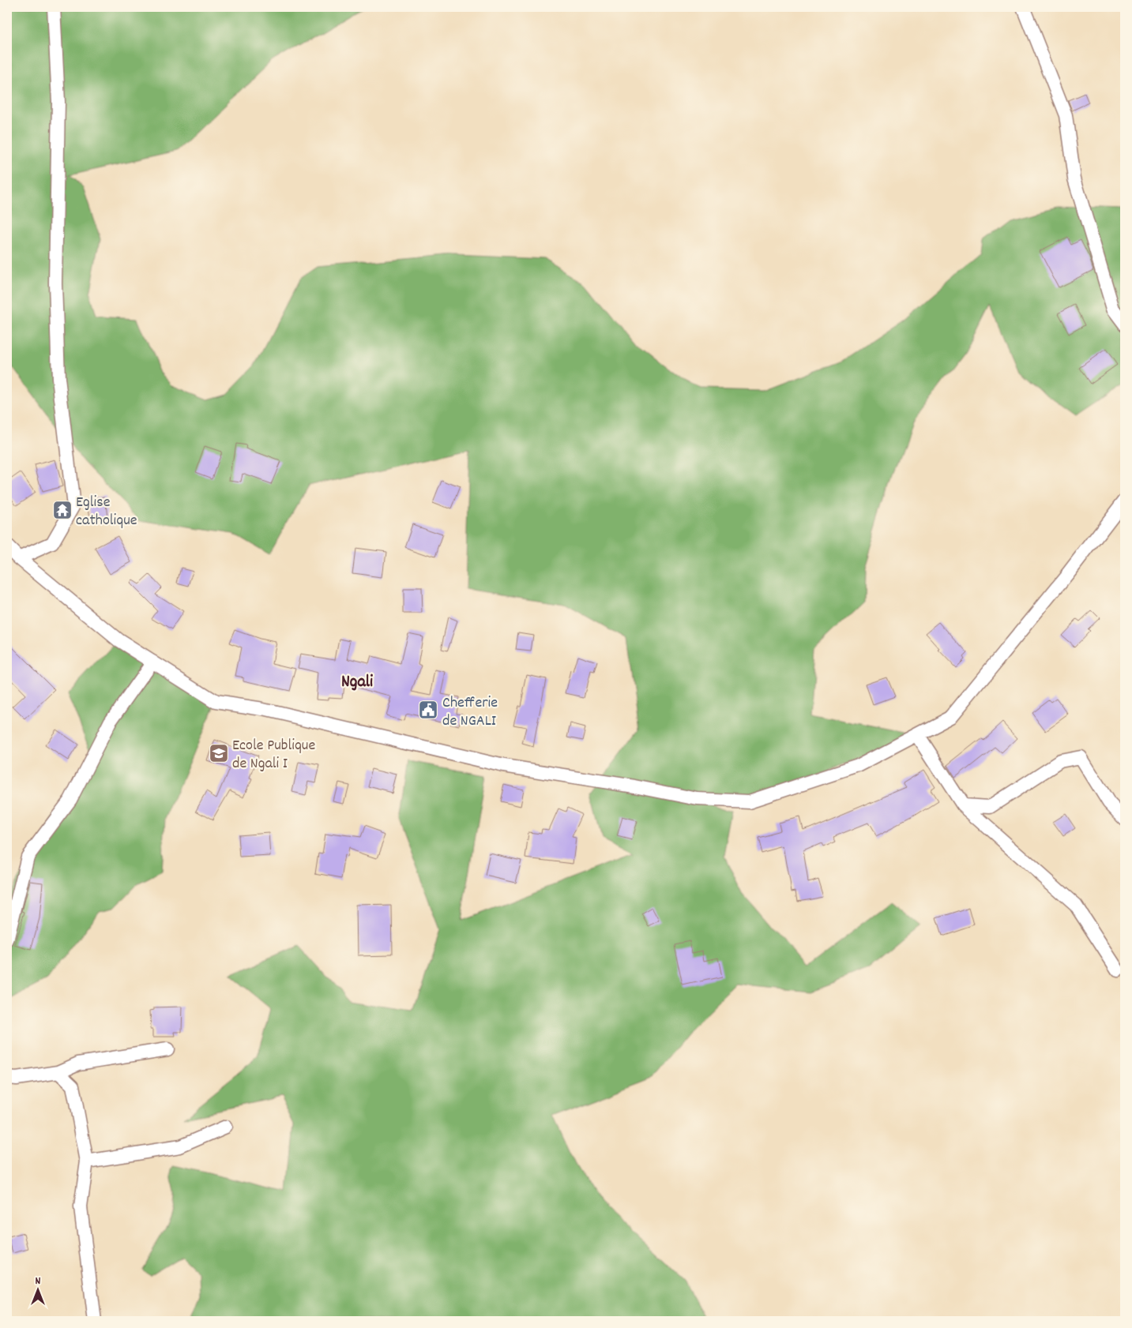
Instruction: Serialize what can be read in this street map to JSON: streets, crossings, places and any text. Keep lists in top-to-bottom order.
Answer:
{
  "districts": ["Ngali"],
  "places": {
    "temple": ["Eglise catholique"],
    "public building": ["Chefferie de NGALI"],
    "school or university": ["Ecole Publique de Ngali I"]
  },
  "north": "top"
}
